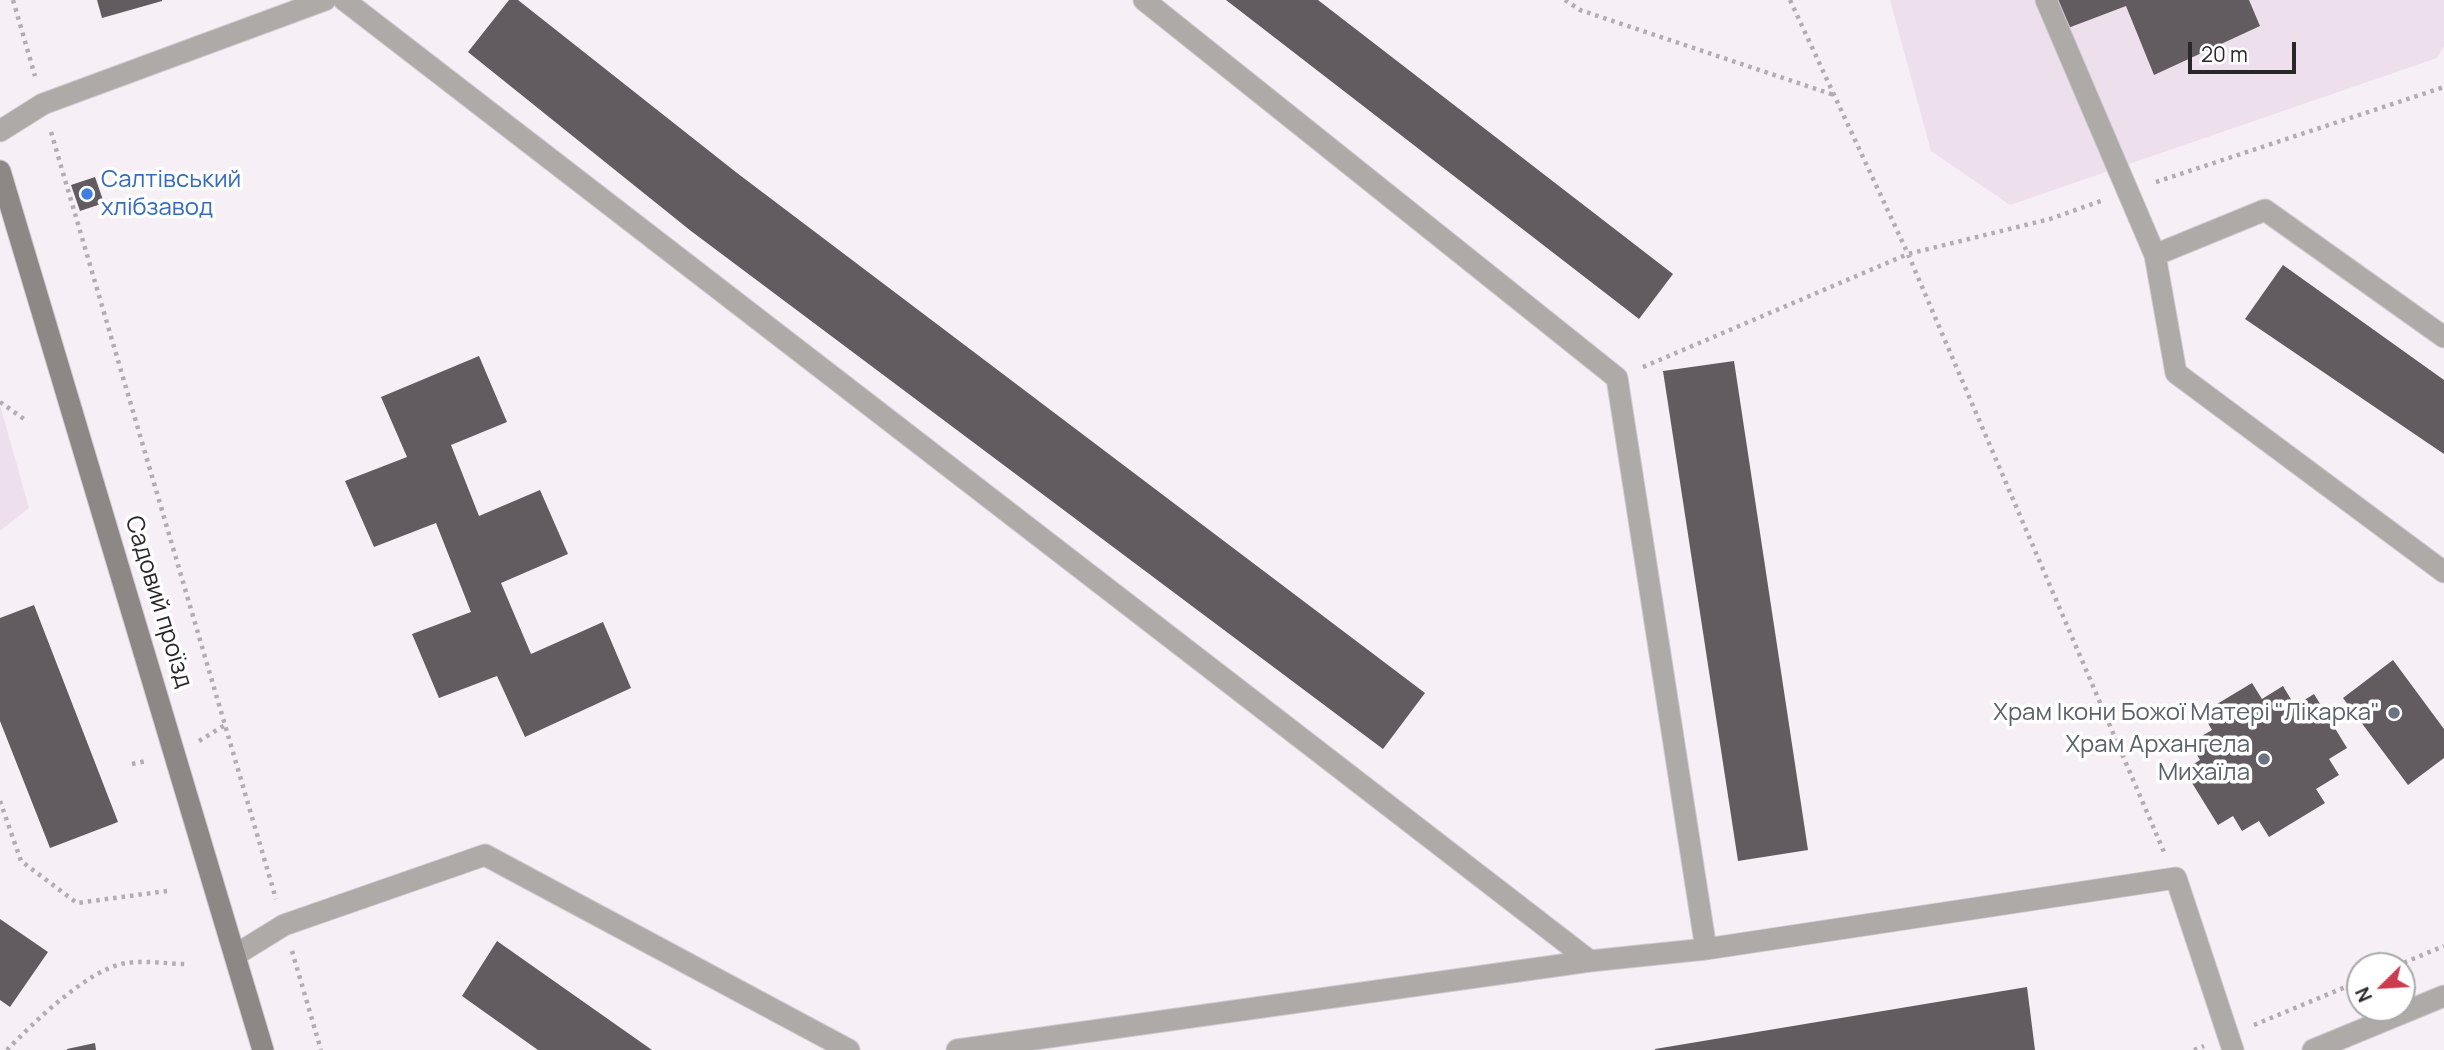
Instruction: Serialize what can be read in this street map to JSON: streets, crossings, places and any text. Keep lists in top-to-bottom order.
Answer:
{
  "streets": {
    "street": ["Садовий проїзд"]
  },
  "places": ["Салтівський хлібзавод", "Храм Ікони Божої Матері \"Лікарка\"", "Храм Архангела Михаїла"],
  "scale_bar": "20 m",
  "north": "bottom left"
}
